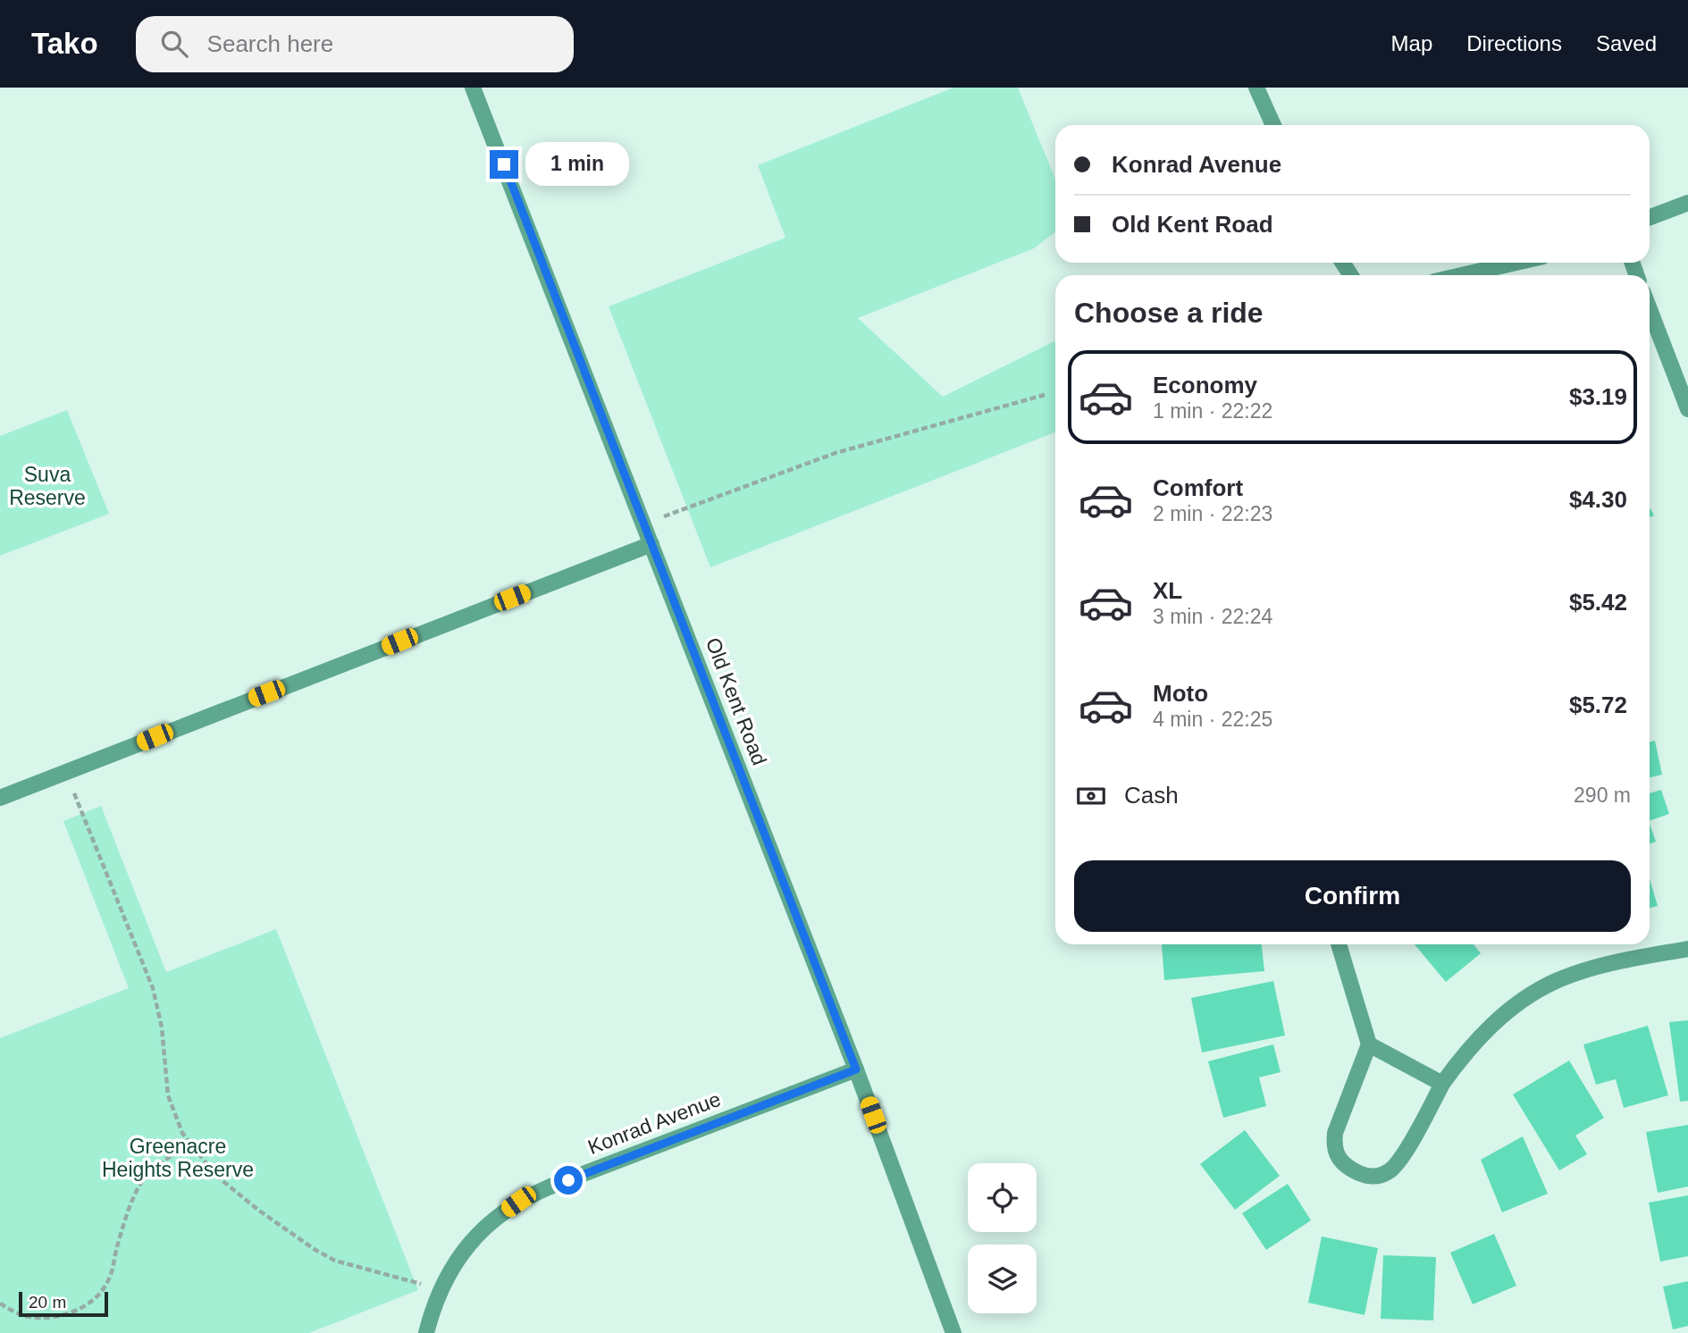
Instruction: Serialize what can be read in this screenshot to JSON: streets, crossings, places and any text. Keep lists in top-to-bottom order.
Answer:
{
  "streets": {
    "street": ["Old Kent Road", "Konrad Avenue"]
  },
  "crossings": [
    ["Old Kent Road", "Konrad Avenue"]
  ],
  "parks": ["Suva Reserve", "Greenacre Heights Reserve"],
  "scale_bar": "20 m",
  "page": {
    "header": "Tako",
    "search": "Search here",
    "nav": ["Map", "Directions", "Saved"],
    "banner": ["Konrad Avenue", "Old Kent Road"],
    "bubble": "1 min",
    "heading": "Choose a ride",
    "list": [
      {
        "name": "Economy",
        "note": "1 min · 22:22",
        "value": "$3.19"
      },
      {
        "name": "Comfort",
        "note": "2 min · 22:23",
        "value": "$4.30"
      },
      {
        "name": "XL",
        "note": "3 min · 22:24",
        "value": "$5.42"
      },
      {
        "name": "Moto",
        "note": "4 min · 22:25",
        "value": "$5.72"
      }
    ],
    "pay": ["Cash", "290 m"],
    "buttons": "Confirm",
    "scale": "20 m"
  }
}
